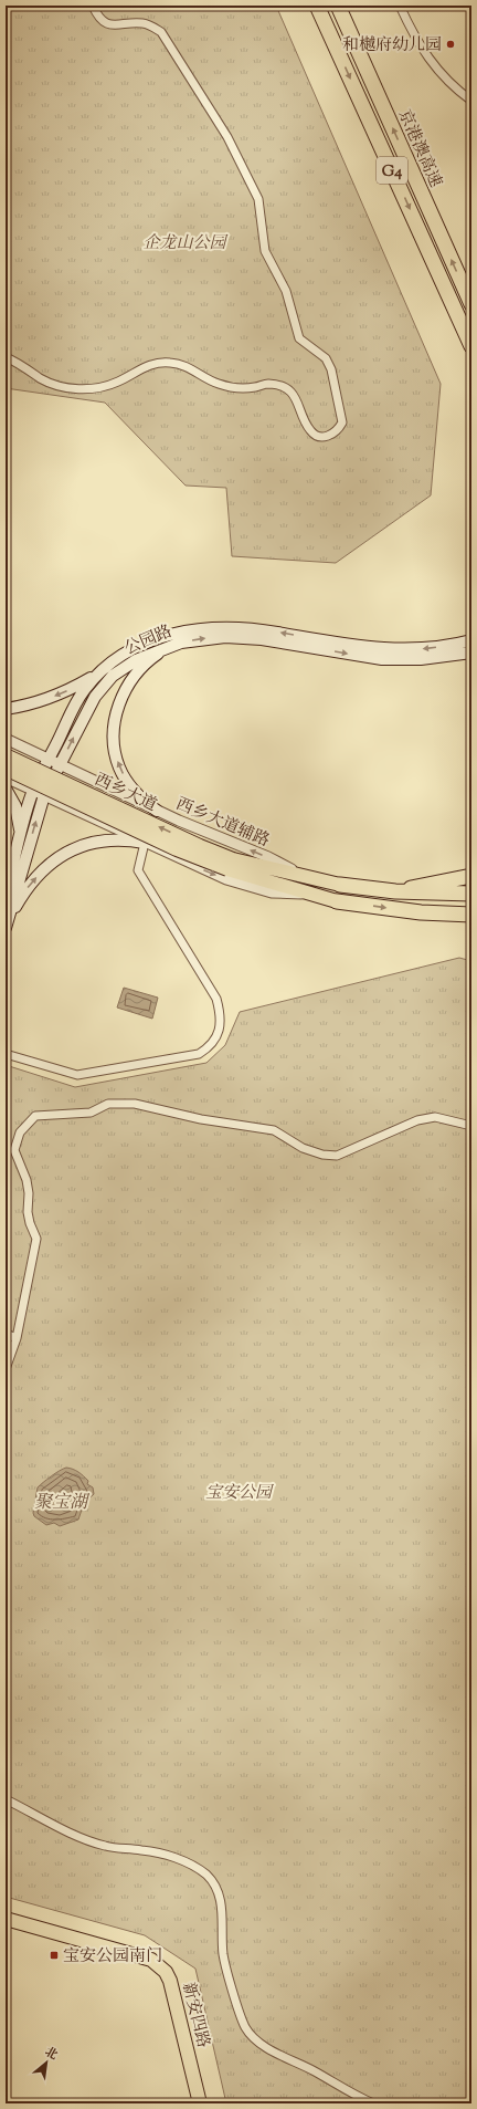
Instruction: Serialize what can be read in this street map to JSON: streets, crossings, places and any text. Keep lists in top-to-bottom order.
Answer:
{
  "streets": {
    "highway": ["京港澳高速", "G4"],
    "main road": ["公园路", "西乡大道", "新安四路"],
    "street": ["西乡大道辅路"]
  },
  "crossings": [
    ["公园路", "西乡大道辅路"]
  ],
  "water": ["聚宝湖"],
  "parks": ["企龙山公园", "宝安公园"],
  "places": {
    "other": ["和樾府幼儿园"],
    "transit": ["宝安公园南门"]
  },
  "north": "top right"
}
